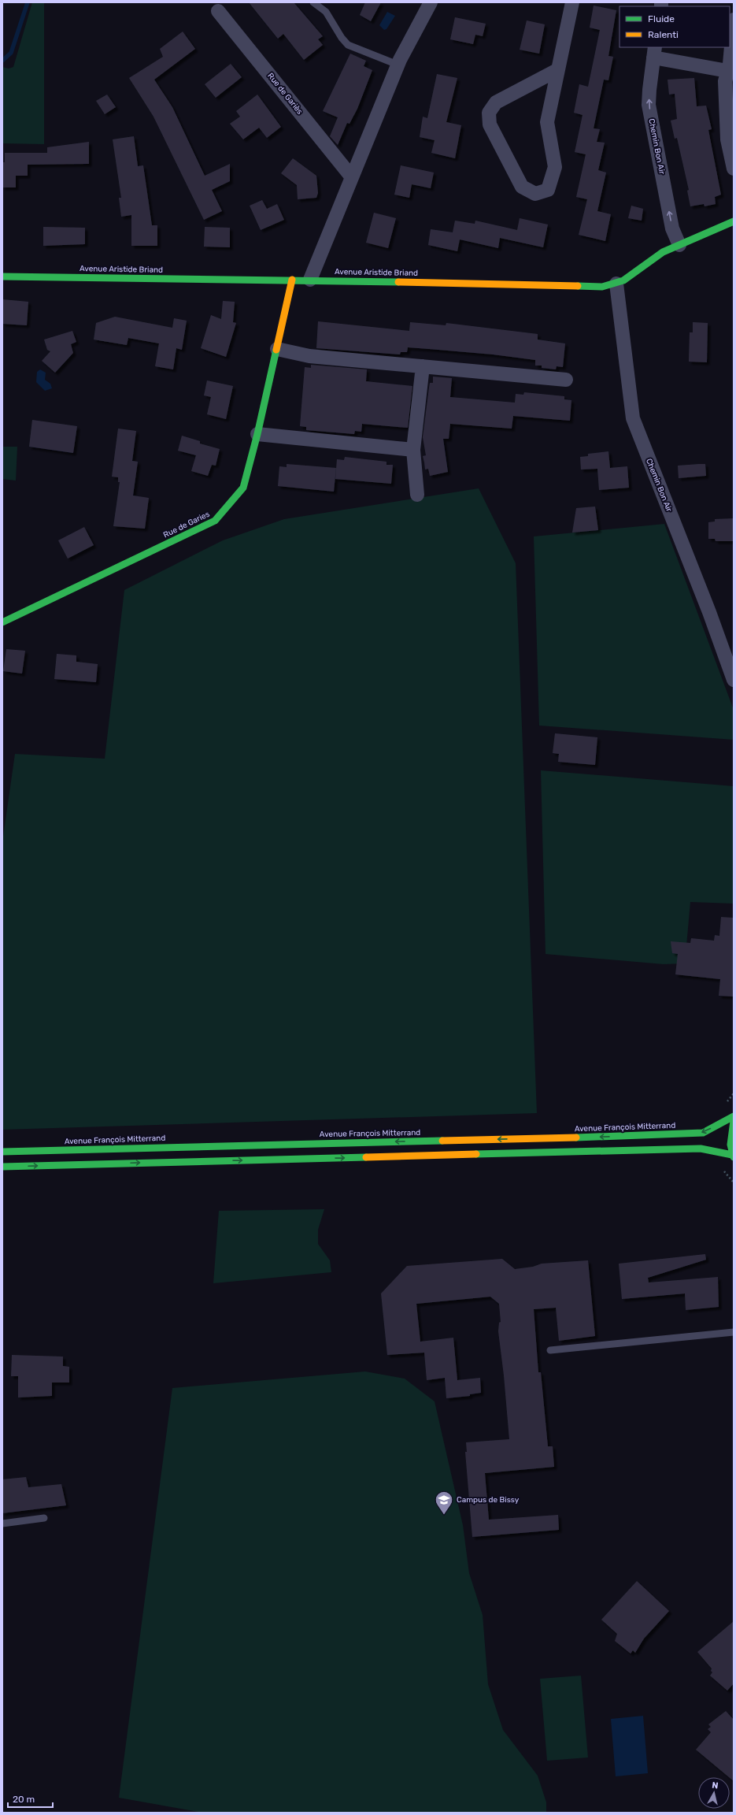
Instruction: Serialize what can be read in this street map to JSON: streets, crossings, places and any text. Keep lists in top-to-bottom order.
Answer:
{
  "streets": {
    "main road": ["Avenue Aristide Briand", "Rue de Garies", "Avenue François Mitterrand"],
    "street": ["Rue de Gariès", "Chemin Bon Air"]
  },
  "crossings": [
    ["Chemin Bon Air", "Avenue Aristide Briand"],
    ["Avenue Aristide Briand", "Rue de Garies"]
  ],
  "places": {
    "school or university": ["Campus de Bissy"]
  },
  "legend": ["Fluide", "Ralenti"],
  "scale_bar": "20 m",
  "north": "top"
}
